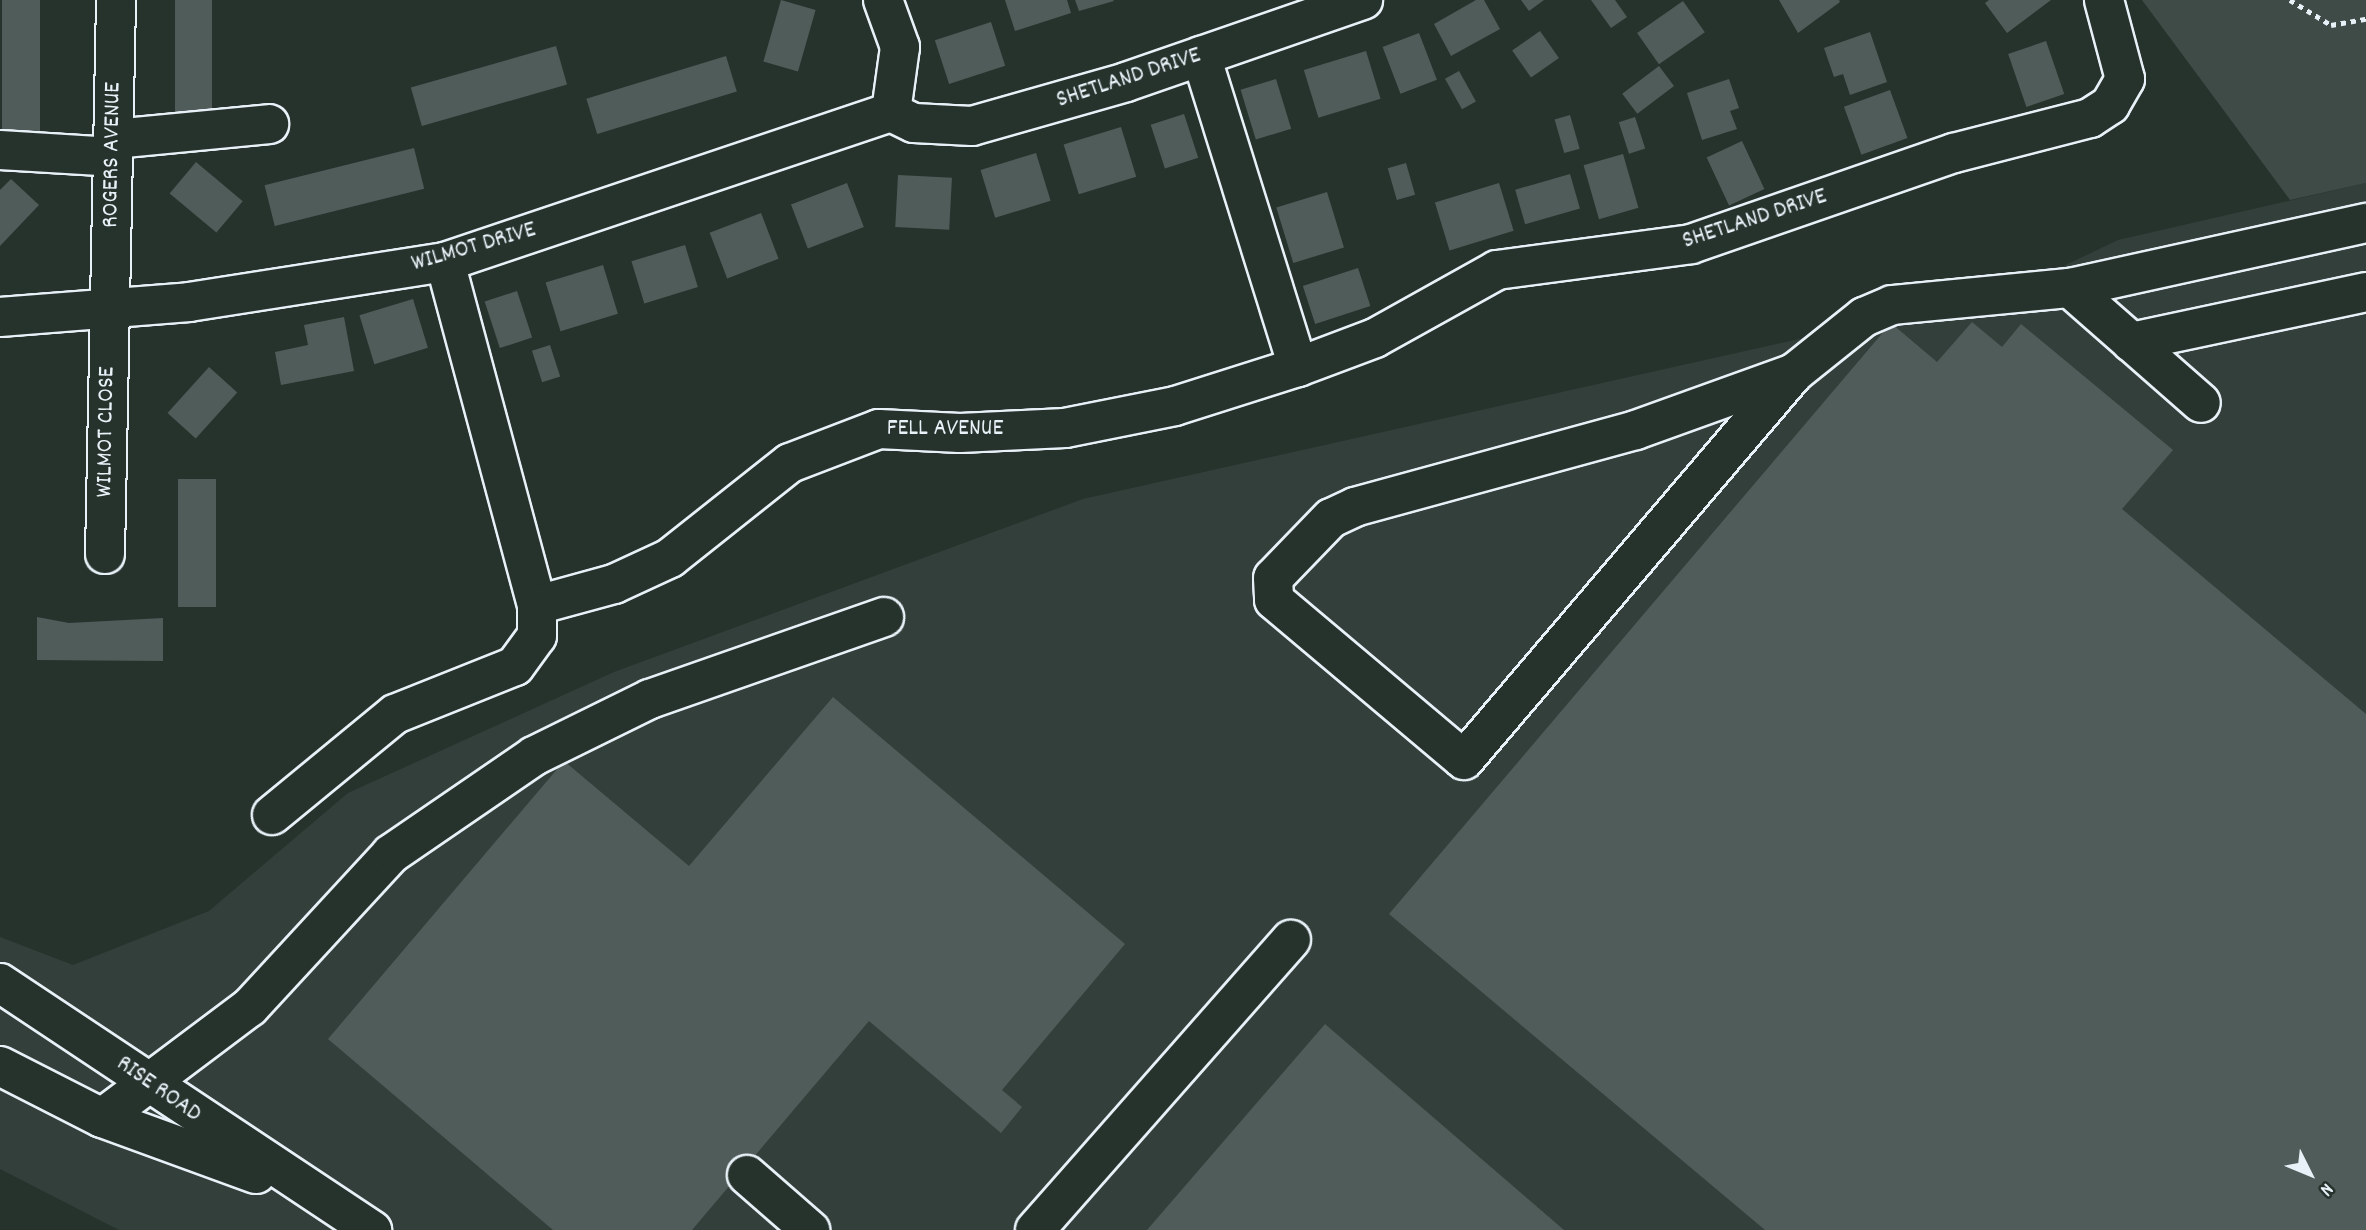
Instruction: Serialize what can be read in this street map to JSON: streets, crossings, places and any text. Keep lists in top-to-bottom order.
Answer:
{
  "streets": {
    "street": [
      "SHETLAND DRIVE",
      "ROGERS AVENUE",
      "WILMOT DRIVE",
      "FELL AVENUE",
      "WILMOT CLOSE",
      "RISE ROAD"
    ]
  },
  "crossings": [
    ["SHETLAND DRIVE", "WILMOT DRIVE"],
    ["SHETLAND DRIVE", "FELL AVENUE"],
    ["ROGERS AVENUE", "WILMOT DRIVE"],
    ["ROGERS AVENUE", "WILMOT CLOSE"],
    ["WILMOT DRIVE", "WILMOT CLOSE"]
  ],
  "north": "bottom right"
}
